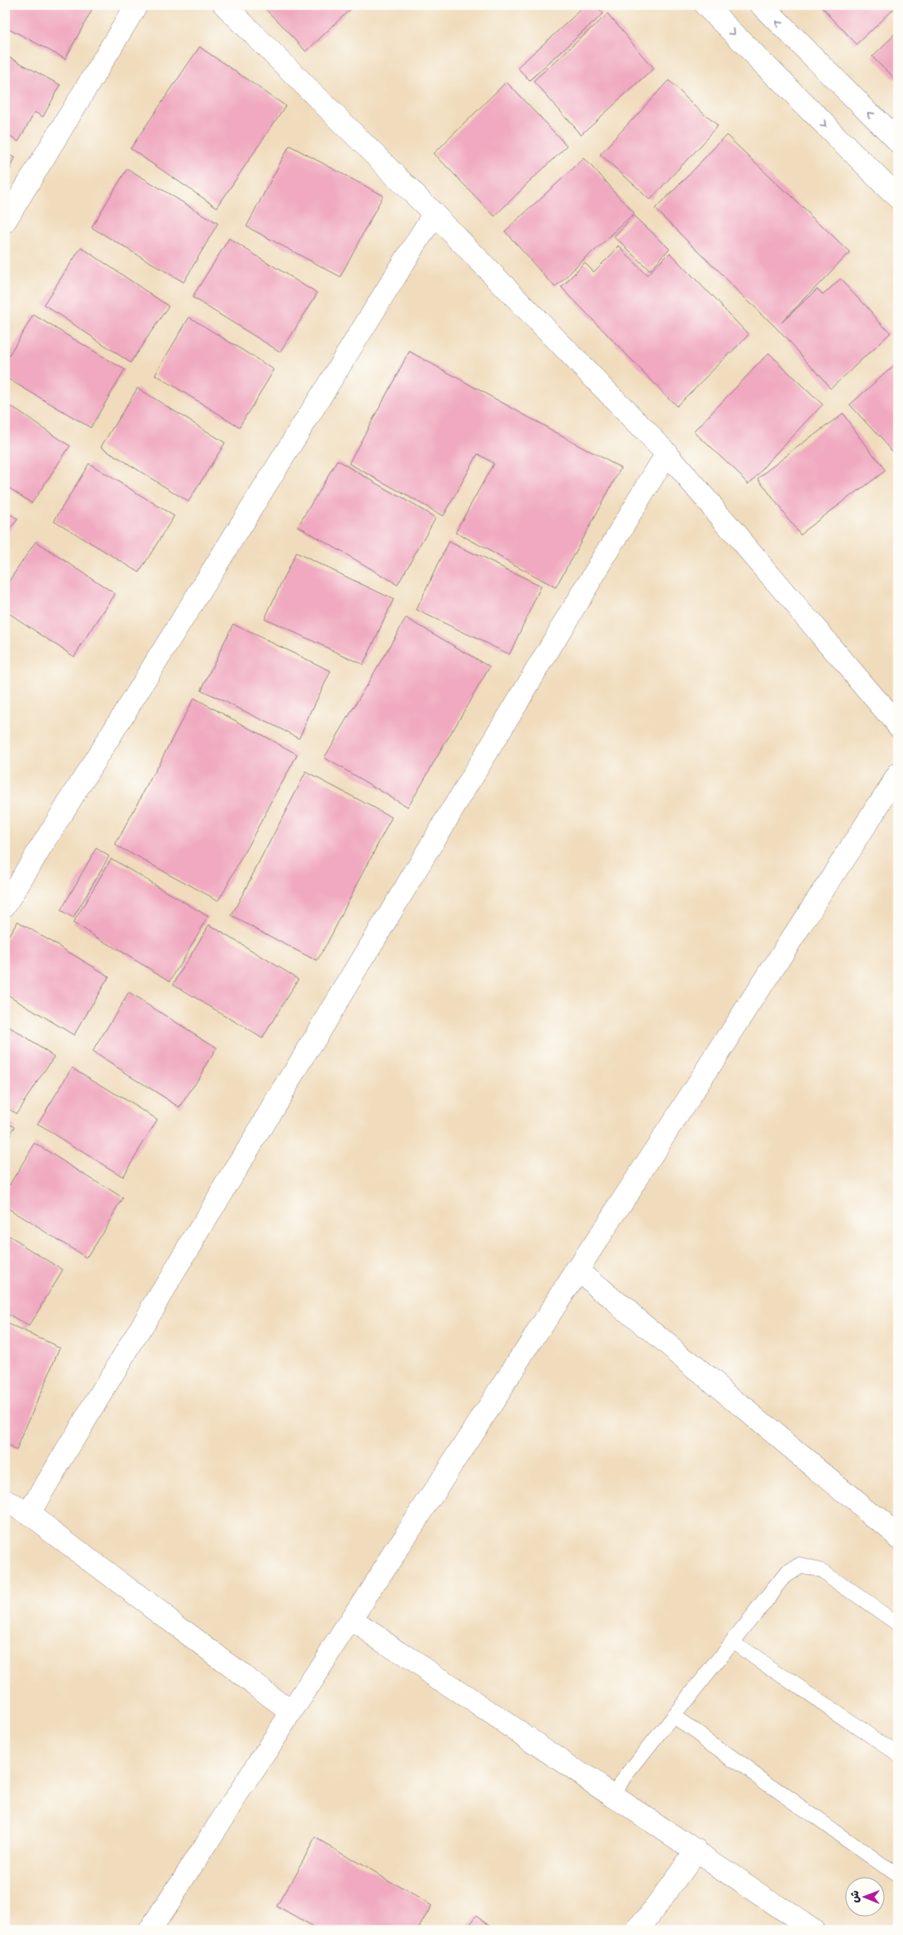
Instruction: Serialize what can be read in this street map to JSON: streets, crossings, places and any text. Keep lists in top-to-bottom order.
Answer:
{
  "north": "left"
}
